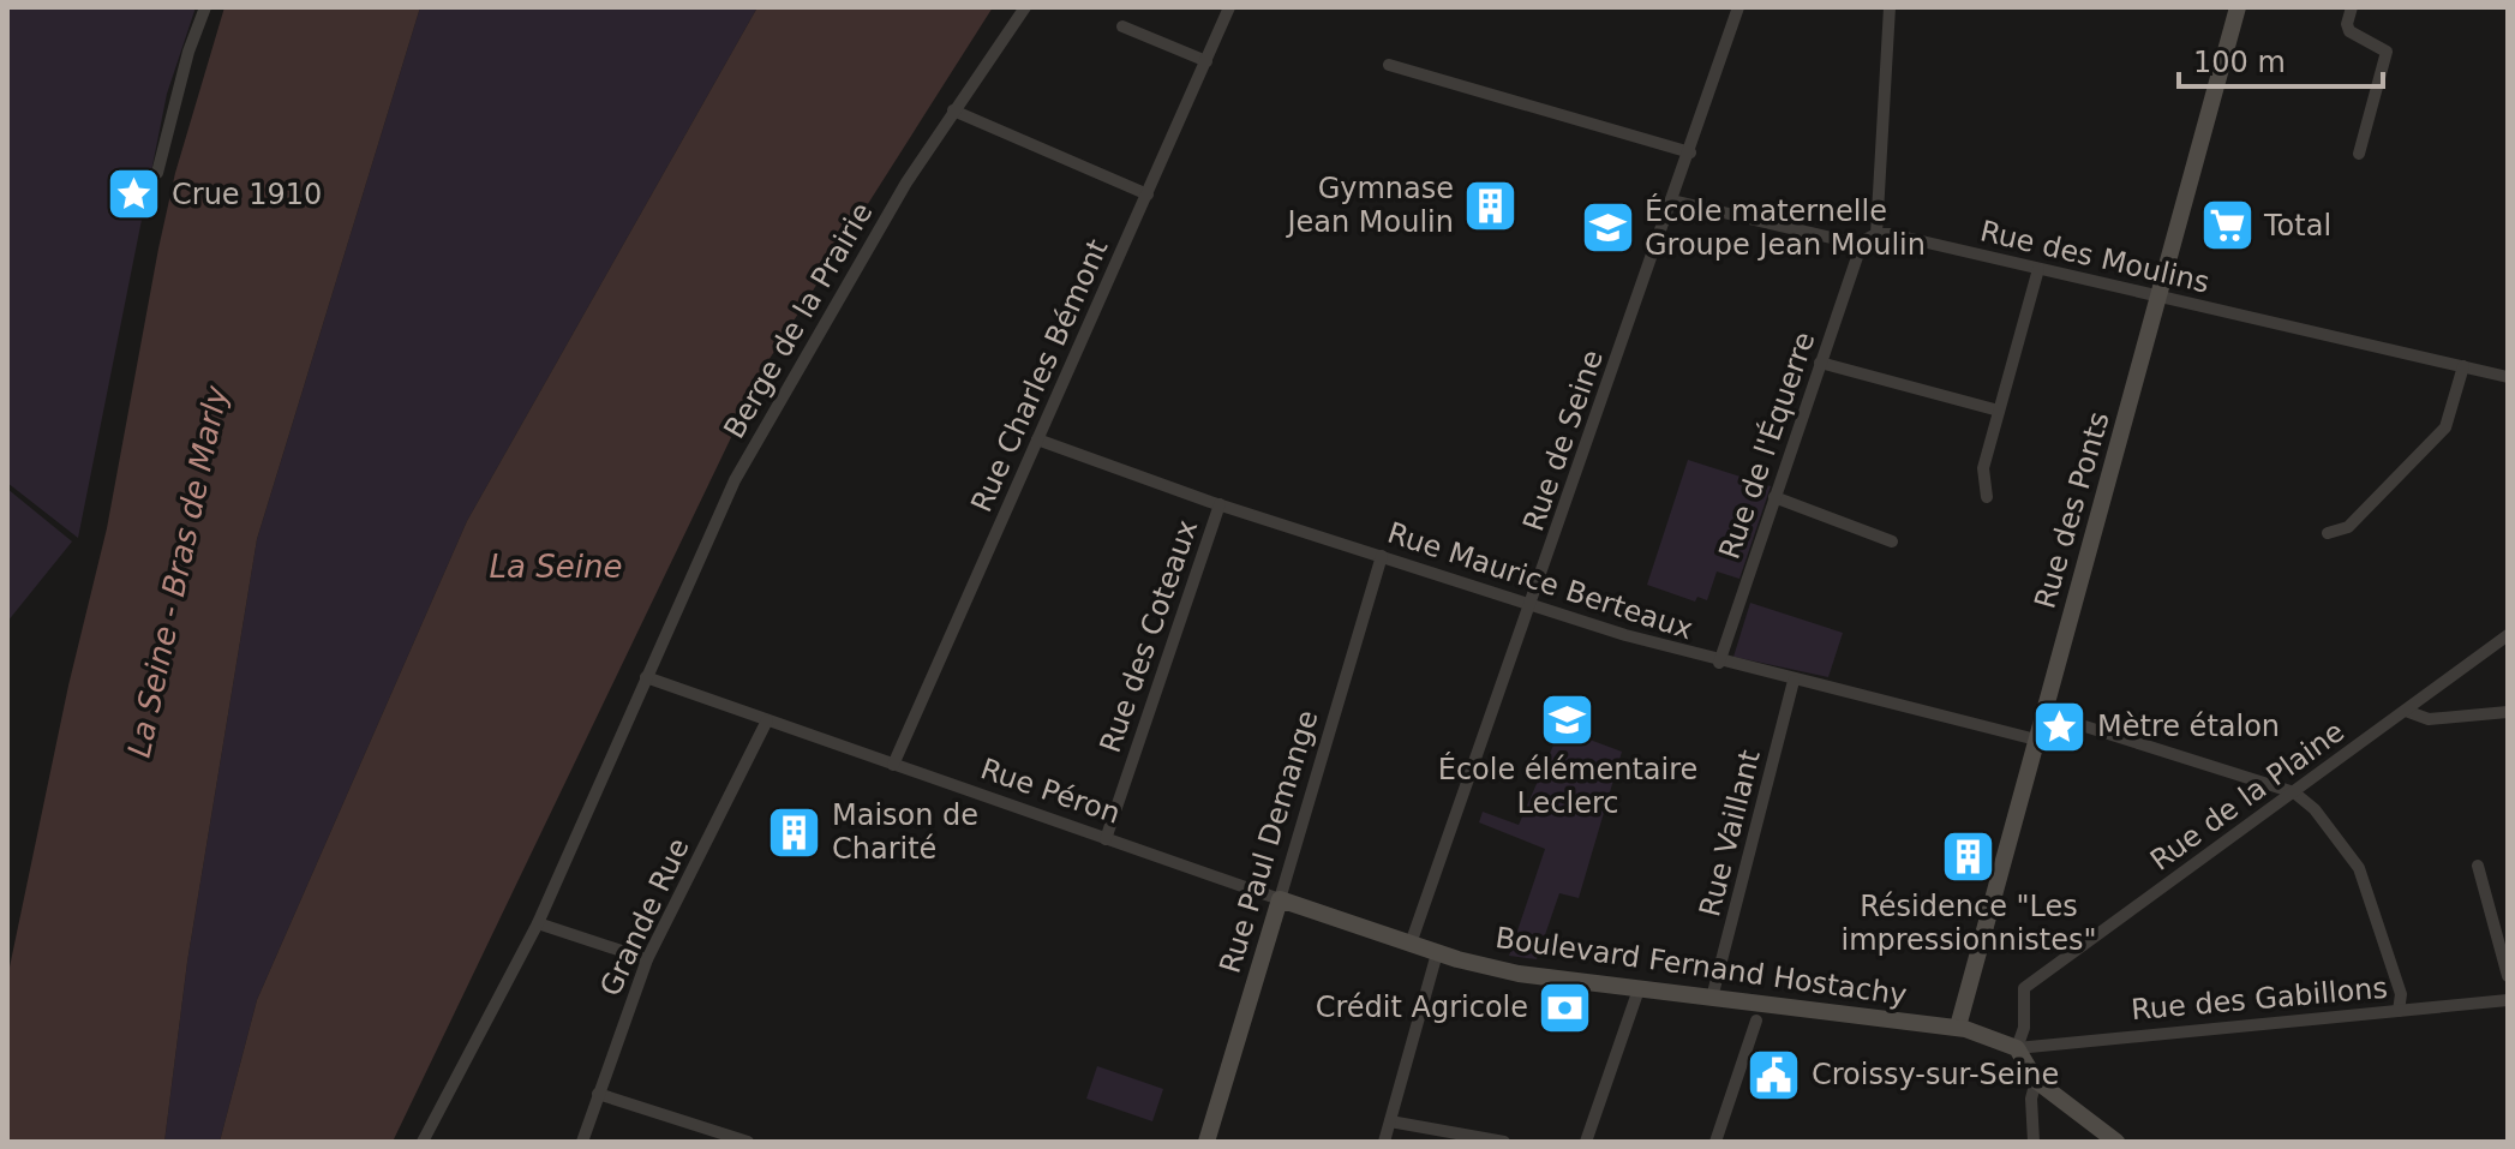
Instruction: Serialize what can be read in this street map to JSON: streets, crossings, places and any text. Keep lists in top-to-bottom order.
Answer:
{
  "streets": {
    "main road": [
      "Rue des Ponts",
      "Rue Péron",
      "Rue Paul Demange",
      "Boulevard Fernand Hostachy"
    ],
    "street": [
      "Rue des Moulins",
      "Berge de la Prairie",
      "Rue Charles Bémont",
      "Rue de Seine",
      "Rue de l'Équerre",
      "Rue Maurice Berteaux",
      "Rue des Coteaux",
      "Rue de la Plaine",
      "Rue Vaillant",
      "Grande Rue",
      "Rue des Gabillons"
    ]
  },
  "crossings": [
    ["Rue des Moulins", "Rue des Ponts"],
    ["Berge de la Prairie", "Rue Péron"],
    ["Rue Charles Bémont", "Rue Maurice Berteaux"],
    ["Rue Charles Bémont", "Rue Péron"],
    ["Rue de Seine", "Rue Maurice Berteaux"],
    ["Rue de Seine", "Rue Péron"],
    ["Rue de l'Équerre", "Rue Maurice Berteaux"],
    ["Rue des Ponts", "Rue Maurice Berteaux"],
    ["Rue des Ponts", "Boulevard Fernand Hostachy"],
    ["Rue Maurice Berteaux", "Rue des Coteaux"],
    ["Rue Maurice Berteaux", "Rue Vaillant"],
    ["Rue Maurice Berteaux", "Rue Paul Demange"],
    ["Rue des Coteaux", "Rue Péron"],
    ["Rue Péron", "Rue Paul Demange"],
    ["Rue Péron", "Grande Rue"],
    ["Rue Péron", "Boulevard Fernand Hostachy"],
    ["Rue de la Plaine", "Boulevard Fernand Hostachy"],
    ["Rue de la Plaine", "Rue des Gabillons"],
    ["Rue Vaillant", "Boulevard Fernand Hostachy"],
    ["Boulevard Fernand Hostachy", "Rue des Gabillons"]
  ],
  "water": ["La Seine", "La Seine - Bras de Marly"],
  "places": {
    "place": ["Crue 1910", "Mètre étalon"],
    "building": ["Gymnase Jean Moulin", "Maison de Charité", "Résidence \"Les impressionnistes\""],
    "supermarket": ["Total"],
    "school or university": ["École maternelle Groupe Jean Moulin", "École élémentaire Leclerc"],
    "bank": ["Crédit Agricole"],
    "public building": ["Croissy-sur-Seine"]
  },
  "scale_bar": "100 m"
}
